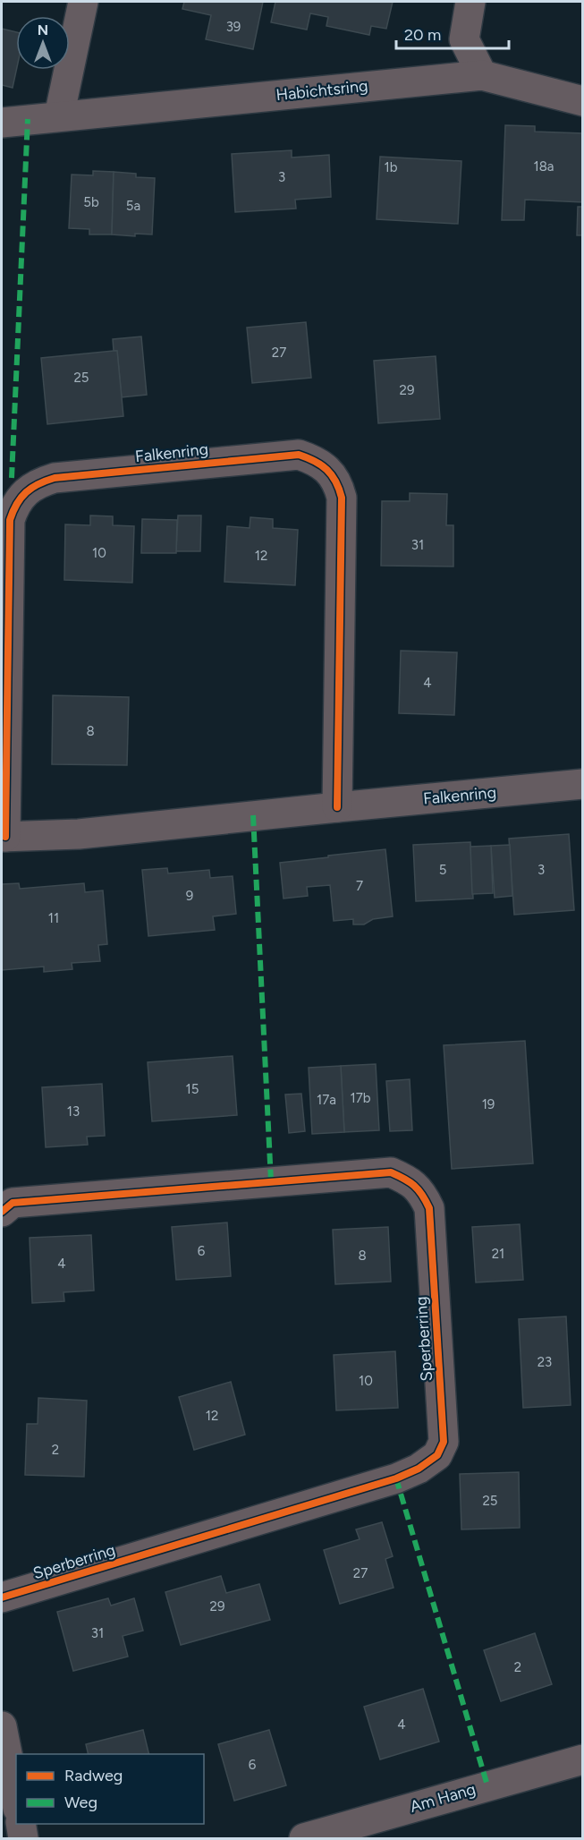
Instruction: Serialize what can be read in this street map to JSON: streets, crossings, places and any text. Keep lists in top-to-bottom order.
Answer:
{
  "streets": {
    "street": [
      "Habichtsring",
      "Falkenring",
      "Sperberring",
      "Am Hang"
    ]
  },
  "house_numbers": [
    "39",
    "18a",
    "1b",
    "3",
    "5b",
    "5a",
    "27",
    "25",
    "29",
    "31",
    "10",
    "12",
    "4",
    "8",
    "5",
    "3",
    "7",
    "9",
    "11",
    "15",
    "17b",
    "17a",
    "19",
    "13",
    "6",
    "21",
    "8",
    "4",
    "23",
    "10",
    "12",
    "2",
    "25",
    "27",
    "29",
    "31",
    "2",
    "4",
    "6"
  ],
  "legend": ["Radweg", "Weg"],
  "scale_bar": "20 m",
  "north": "top"
}
